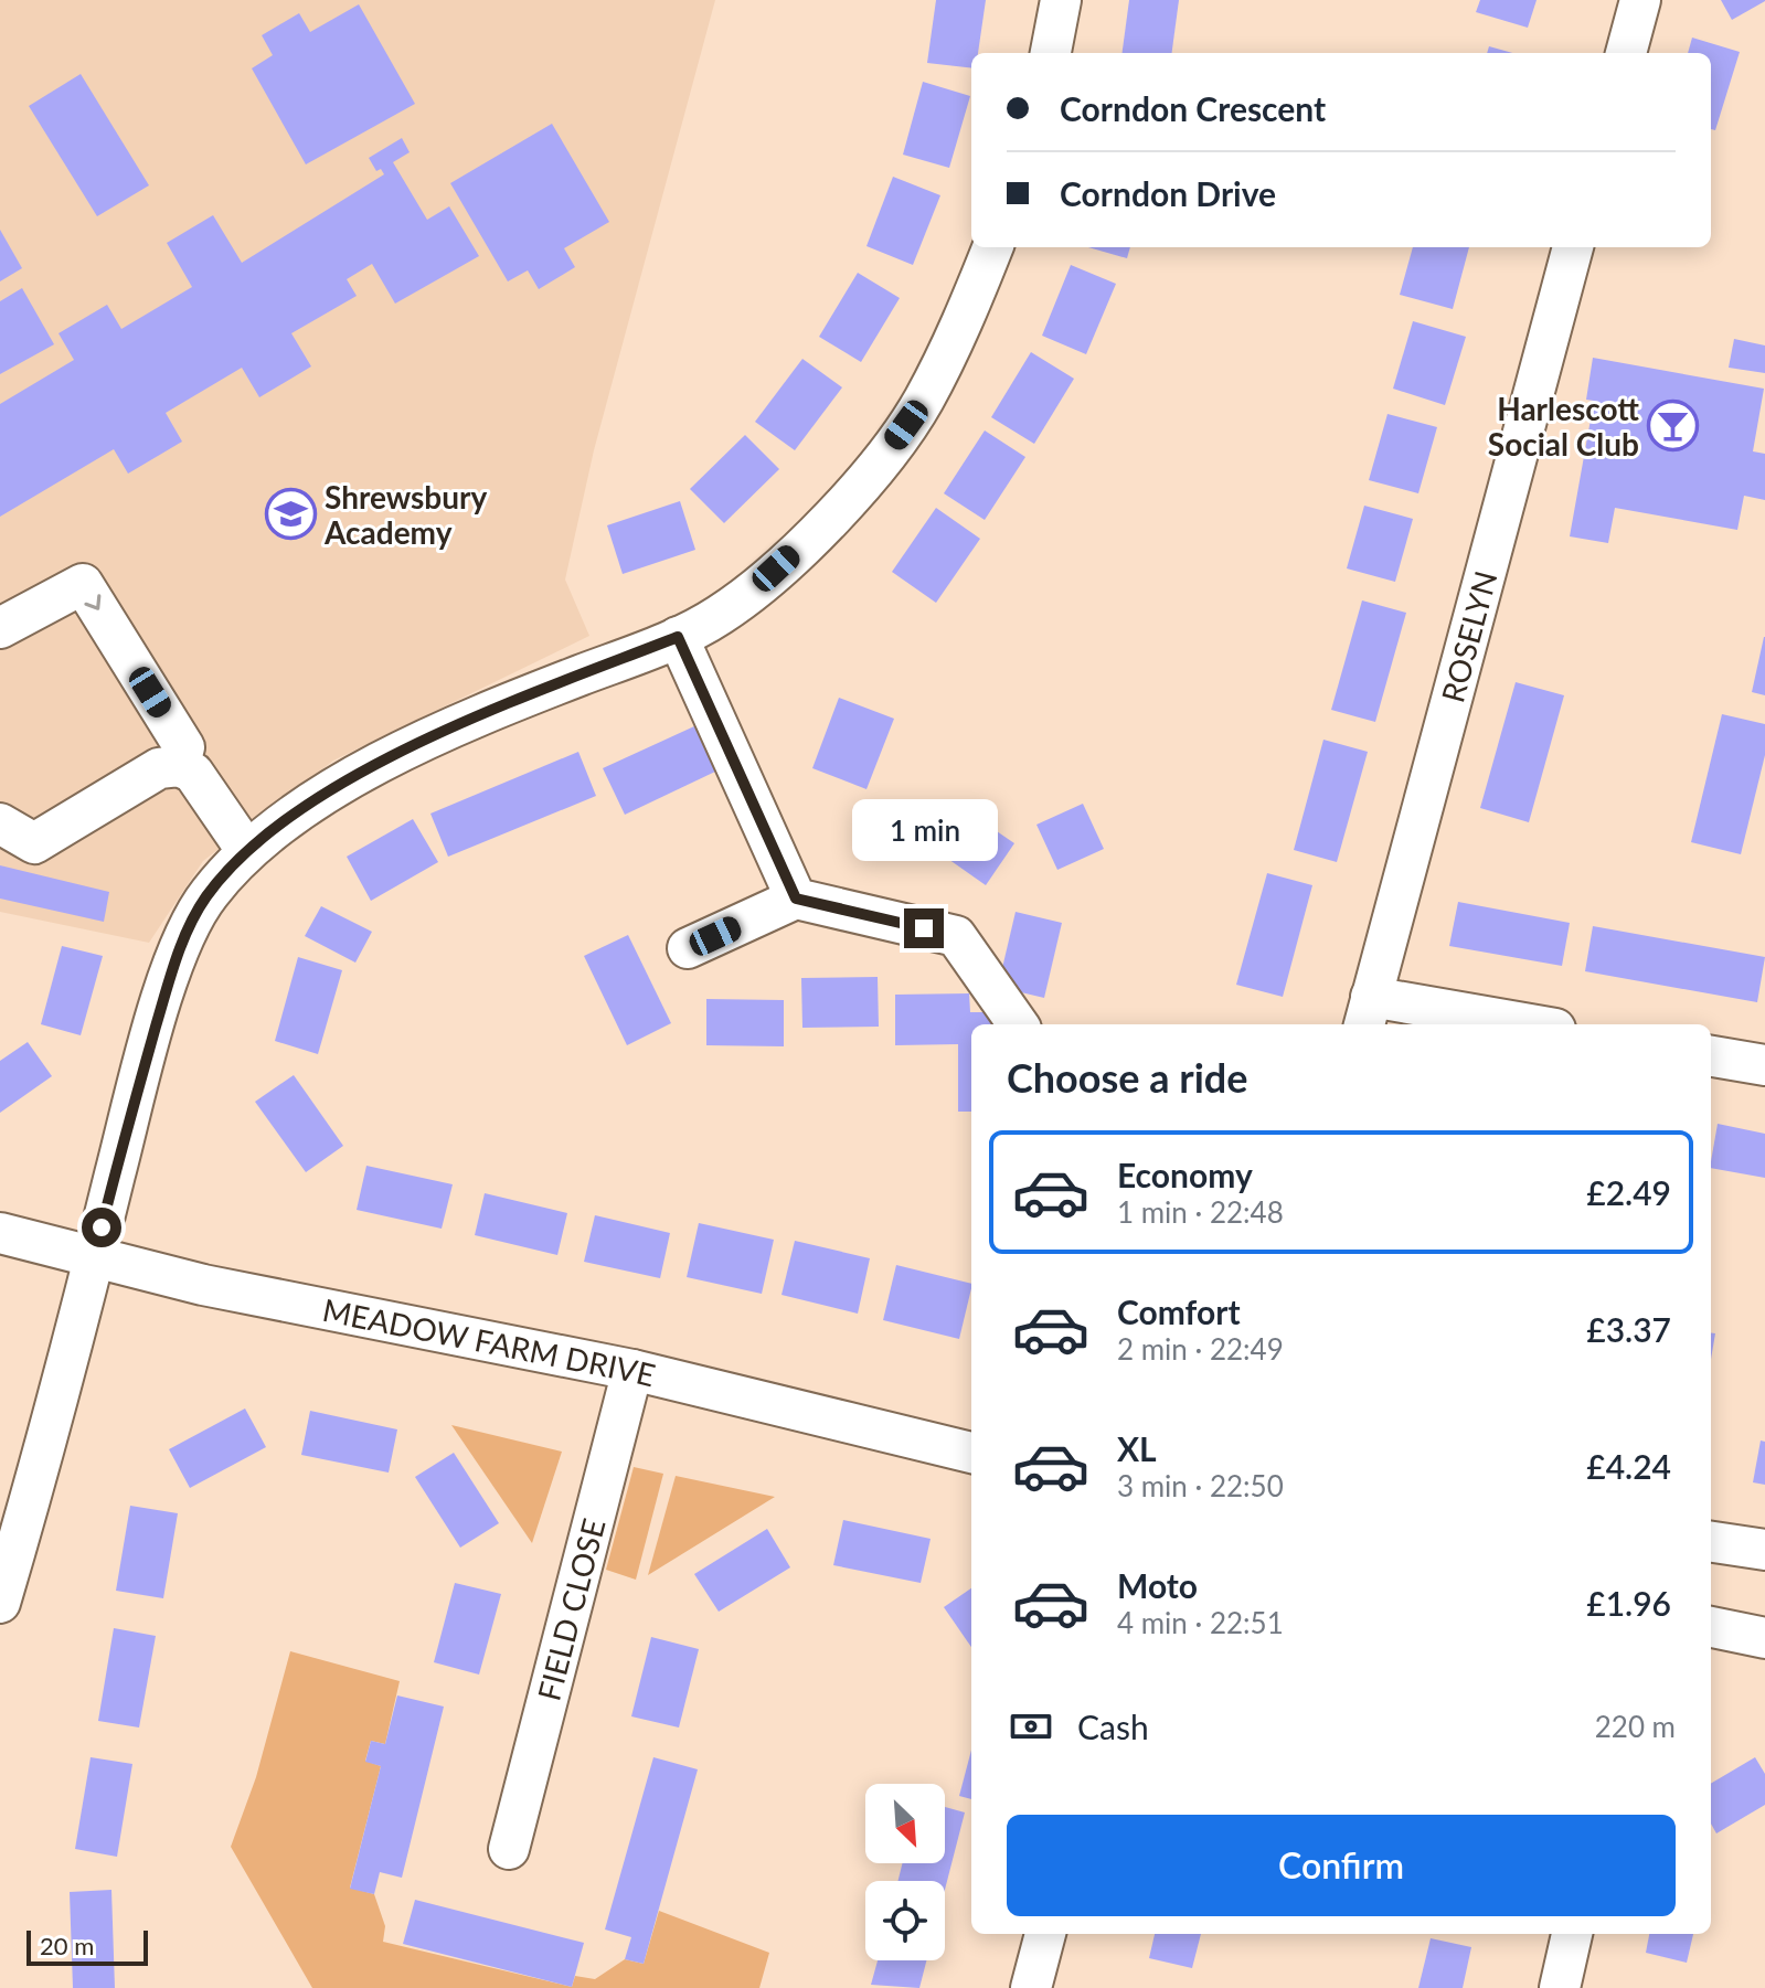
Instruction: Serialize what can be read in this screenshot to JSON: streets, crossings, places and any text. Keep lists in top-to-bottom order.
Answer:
{
  "streets": {
    "street": ["ROSELYN", "MEADOW FARM DRIVE", "FIELD CLOSE"]
  },
  "crossings": [
    ["MEADOW FARM DRIVE", "FIELD CLOSE"]
  ],
  "places": {
    "bar": ["Harlescott Social Club"],
    "school or university": ["Shrewsbury Academy"]
  },
  "scale_bar": "20 m",
  "north": "bottom right",
  "page": {
    "banner": ["Corndon Crescent", "Corndon Drive"],
    "bubble": "1 min",
    "heading": "Choose a ride",
    "list": [
      {
        "name": "Economy",
        "note": "1 min · 22:48",
        "value": "£2.49"
      },
      {
        "name": "Comfort",
        "note": "2 min · 22:49",
        "value": "£3.37"
      },
      {
        "name": "XL",
        "note": "3 min · 22:50",
        "value": "£4.24"
      },
      {
        "name": "Moto",
        "note": "4 min · 22:51",
        "value": "£1.96"
      }
    ],
    "pay": ["Cash", "220 m"],
    "buttons": "Confirm",
    "scale": "20 m"
  }
}
